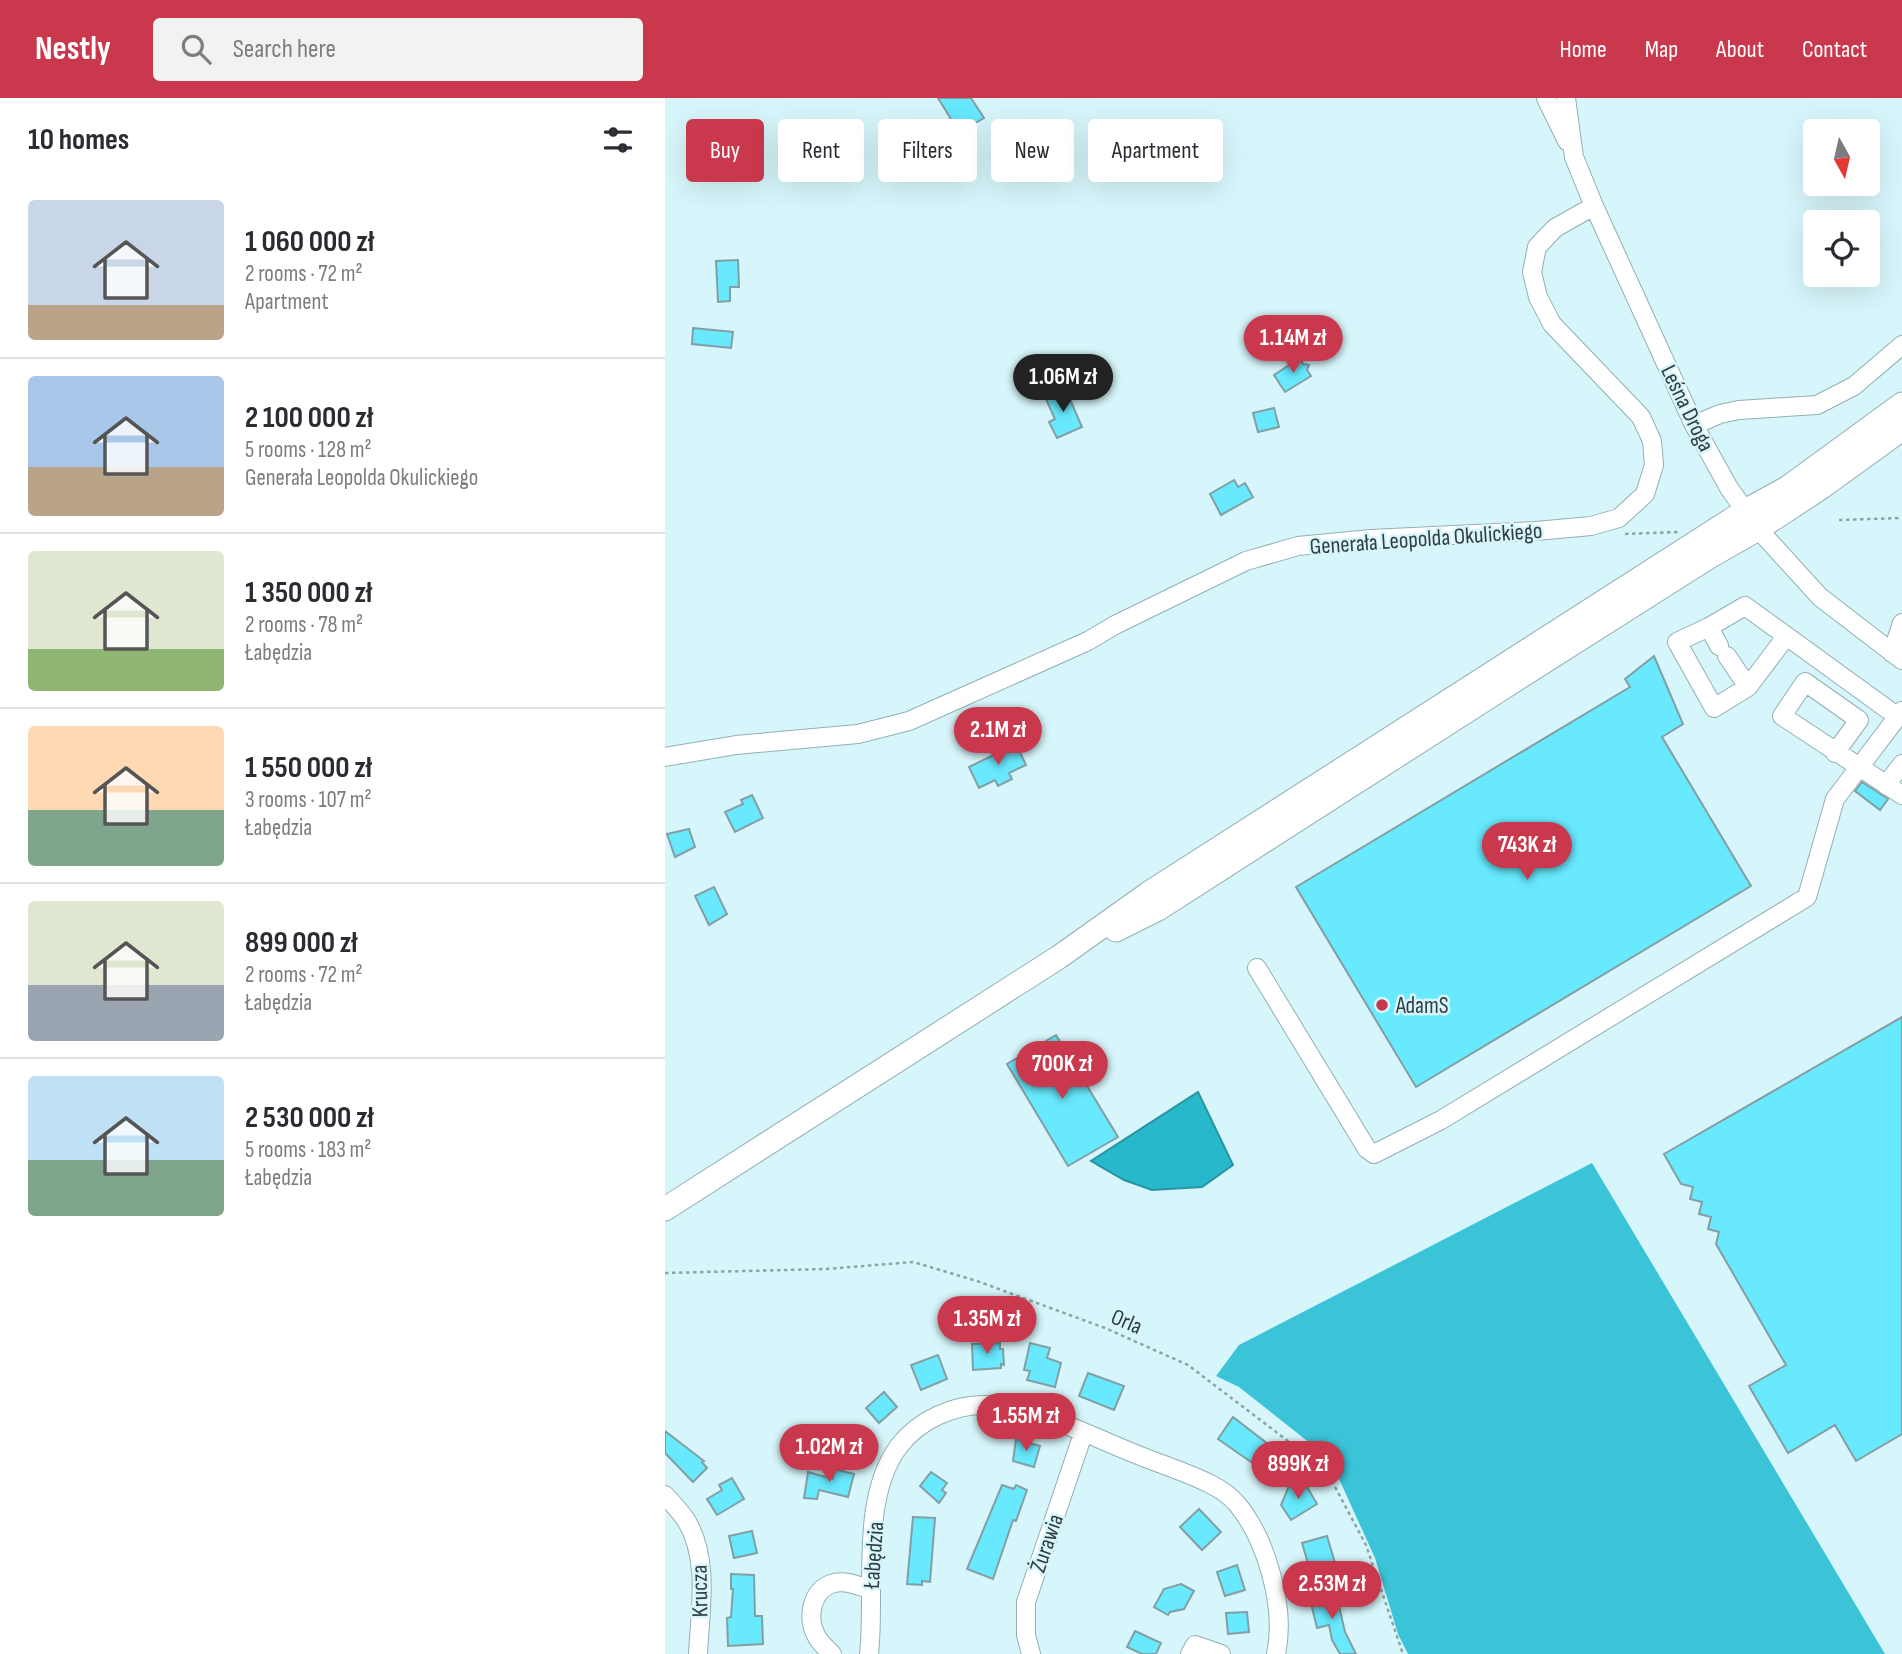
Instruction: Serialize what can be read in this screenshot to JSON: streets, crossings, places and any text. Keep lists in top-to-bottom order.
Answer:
{
  "streets": {
    "street": [
      "Leśna Droga",
      "Generała Leopolda Okulickiego",
      "Żurawia",
      "Łabędzia",
      "Krucza"
    ],
    "path": ["Orla"]
  },
  "crossings": [
    ["Leśna Droga", "Generała Leopolda Okulickiego"],
    ["Żurawia", "Łabędzia"]
  ],
  "places": ["AdamS"],
  "north": "bottom",
  "page": {
    "header": "Nestly",
    "search": "Search here",
    "nav": [
      "Home",
      "Map",
      "About",
      "Contact"
    ],
    "heading": "10 homes",
    "chip": [
      "Buy",
      "Rent",
      "Filters",
      "New",
      "Apartment"
    ],
    "list": [
      {
        "name": "1 060 000 zł",
        "note": "2 rooms · 72 m² · Apartment"
      },
      {
        "name": "2 100 000 zł",
        "note": "5 rooms · 128 m² · Generała Leopolda Okulickiego"
      },
      {
        "name": "1 350 000 zł",
        "note": "2 rooms · 78 m² · Łabędzia"
      },
      {
        "name": "1 550 000 zł",
        "note": "3 rooms · 107 m² · Łabędzia"
      },
      {
        "name": "899 000 zł",
        "note": "2 rooms · 72 m² · Łabędzia"
      },
      {
        "name": "2 530 000 zł",
        "note": "5 rooms · 183 m² · Łabędzia"
      }
    ],
    "price": [
      "1.14M zł",
      "1.06M zł",
      "2.1M zł",
      "743K zł",
      "700K zł",
      "1.35M zł",
      "1.55M zł",
      "1.02M zł",
      "899K zł",
      "2.53M zł"
    ]
  }
}
